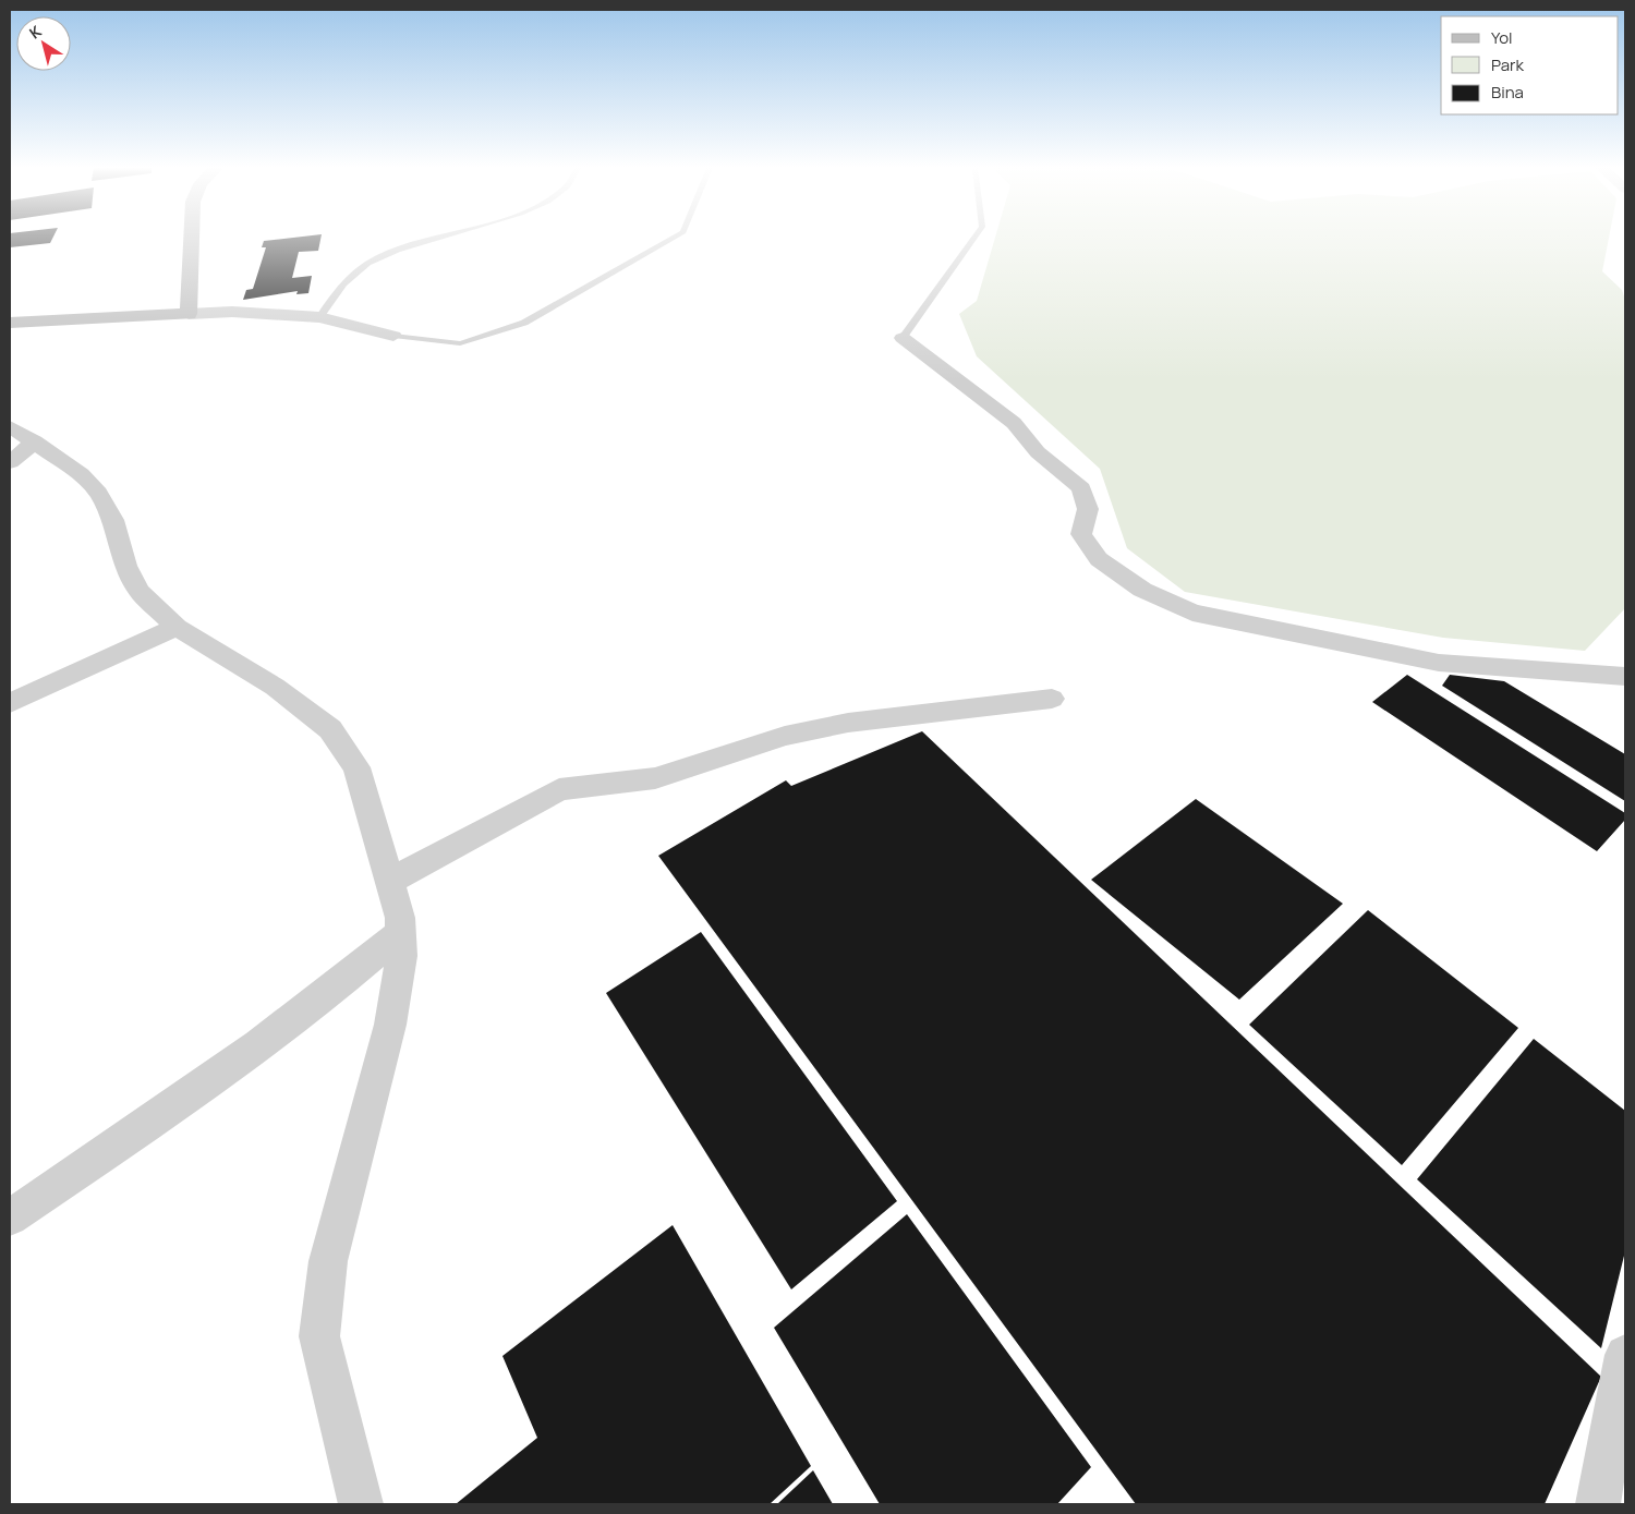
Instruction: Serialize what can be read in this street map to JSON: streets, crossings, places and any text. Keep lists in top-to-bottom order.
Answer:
{
  "legend": ["Yol", "Park", "Bina"],
  "north": "top left"
}
